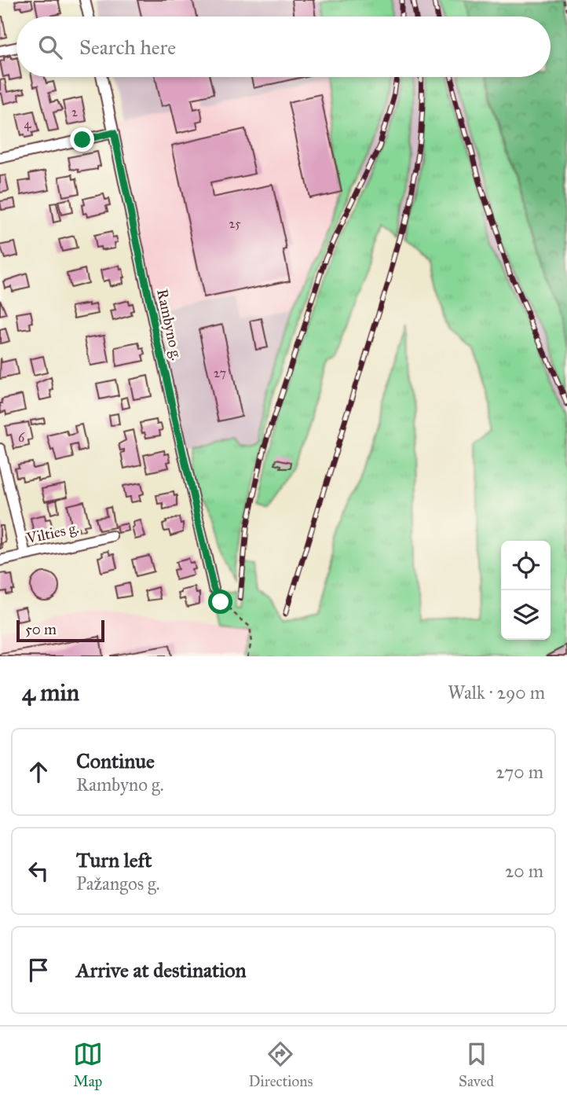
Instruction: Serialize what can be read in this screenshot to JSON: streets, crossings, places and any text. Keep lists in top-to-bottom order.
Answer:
{
  "streets": {
    "street": ["Rambyno g.", "Vilties g."]
  },
  "house_numbers": [
    "2",
    "4",
    "25",
    "27",
    "6"
  ],
  "scale_bar": "50 m",
  "page": {
    "search": "Search here",
    "scale": "50 m",
    "heading": ["4 min", "Walk · 290 m"],
    "list": [
      ["Continue", "Rambyno g.", "270 m"],
      ["Turn left", "Pažangos g.", "20 m"],
      "Arrive at destination"
    ],
    "nav": ["Map", "Directions", "Saved"]
  }
}
